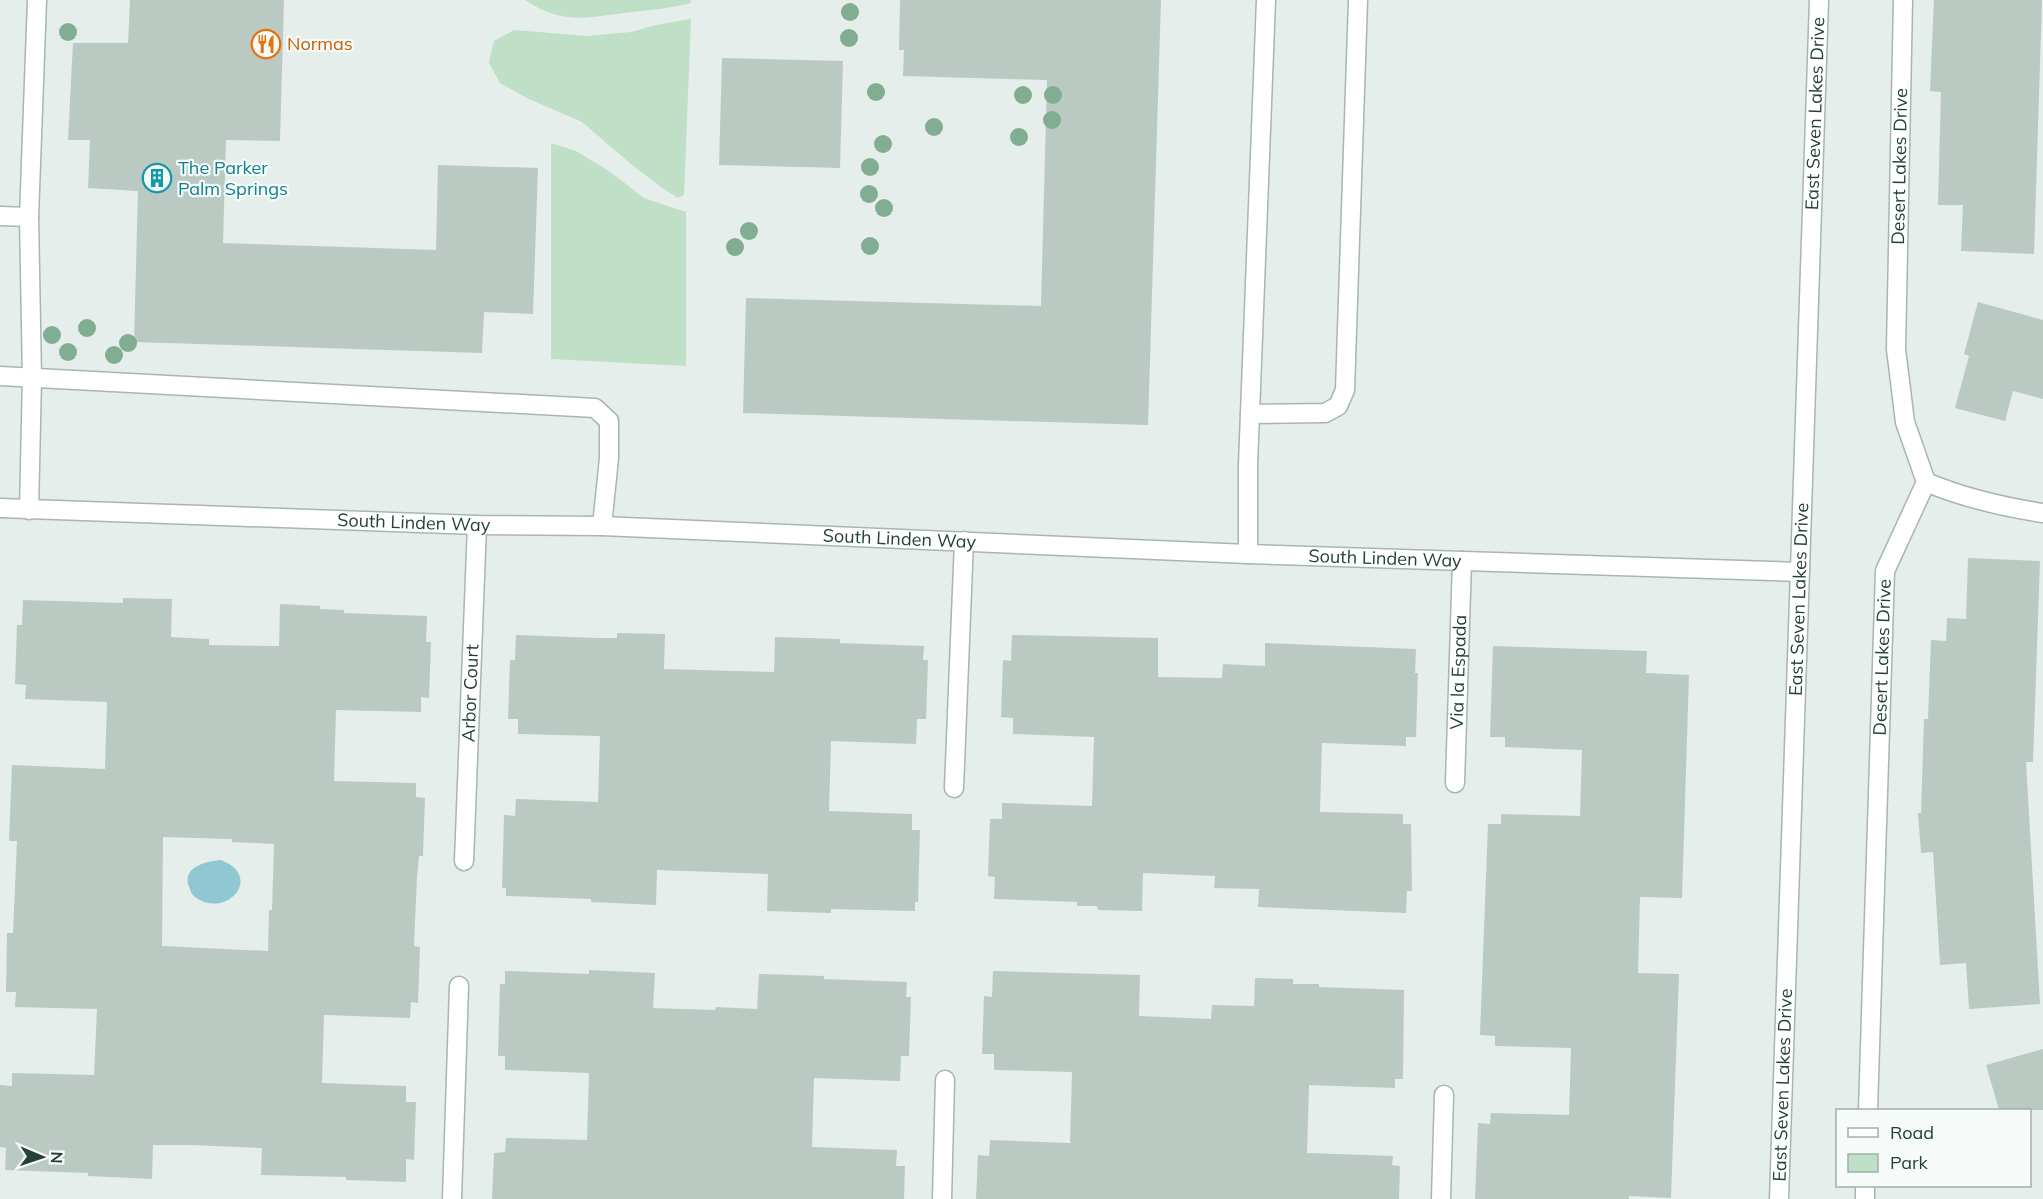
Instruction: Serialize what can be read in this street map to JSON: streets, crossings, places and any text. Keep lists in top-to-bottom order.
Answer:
{
  "streets": {
    "street": [
      "East Seven Lakes Drive",
      "Desert Lakes Drive",
      "South Linden Way",
      "Via la Espada",
      "Arbor Court"
    ]
  },
  "crossings": [
    ["East Seven Lakes Drive", "South Linden Way"],
    ["South Linden Way", "Via la Espada"],
    ["South Linden Way", "Arbor Court"]
  ],
  "places": {
    "restaurant": ["Normas"],
    "building": ["The Parker Palm Springs"]
  },
  "legend": ["Road", "Park"],
  "north": "right"
}
